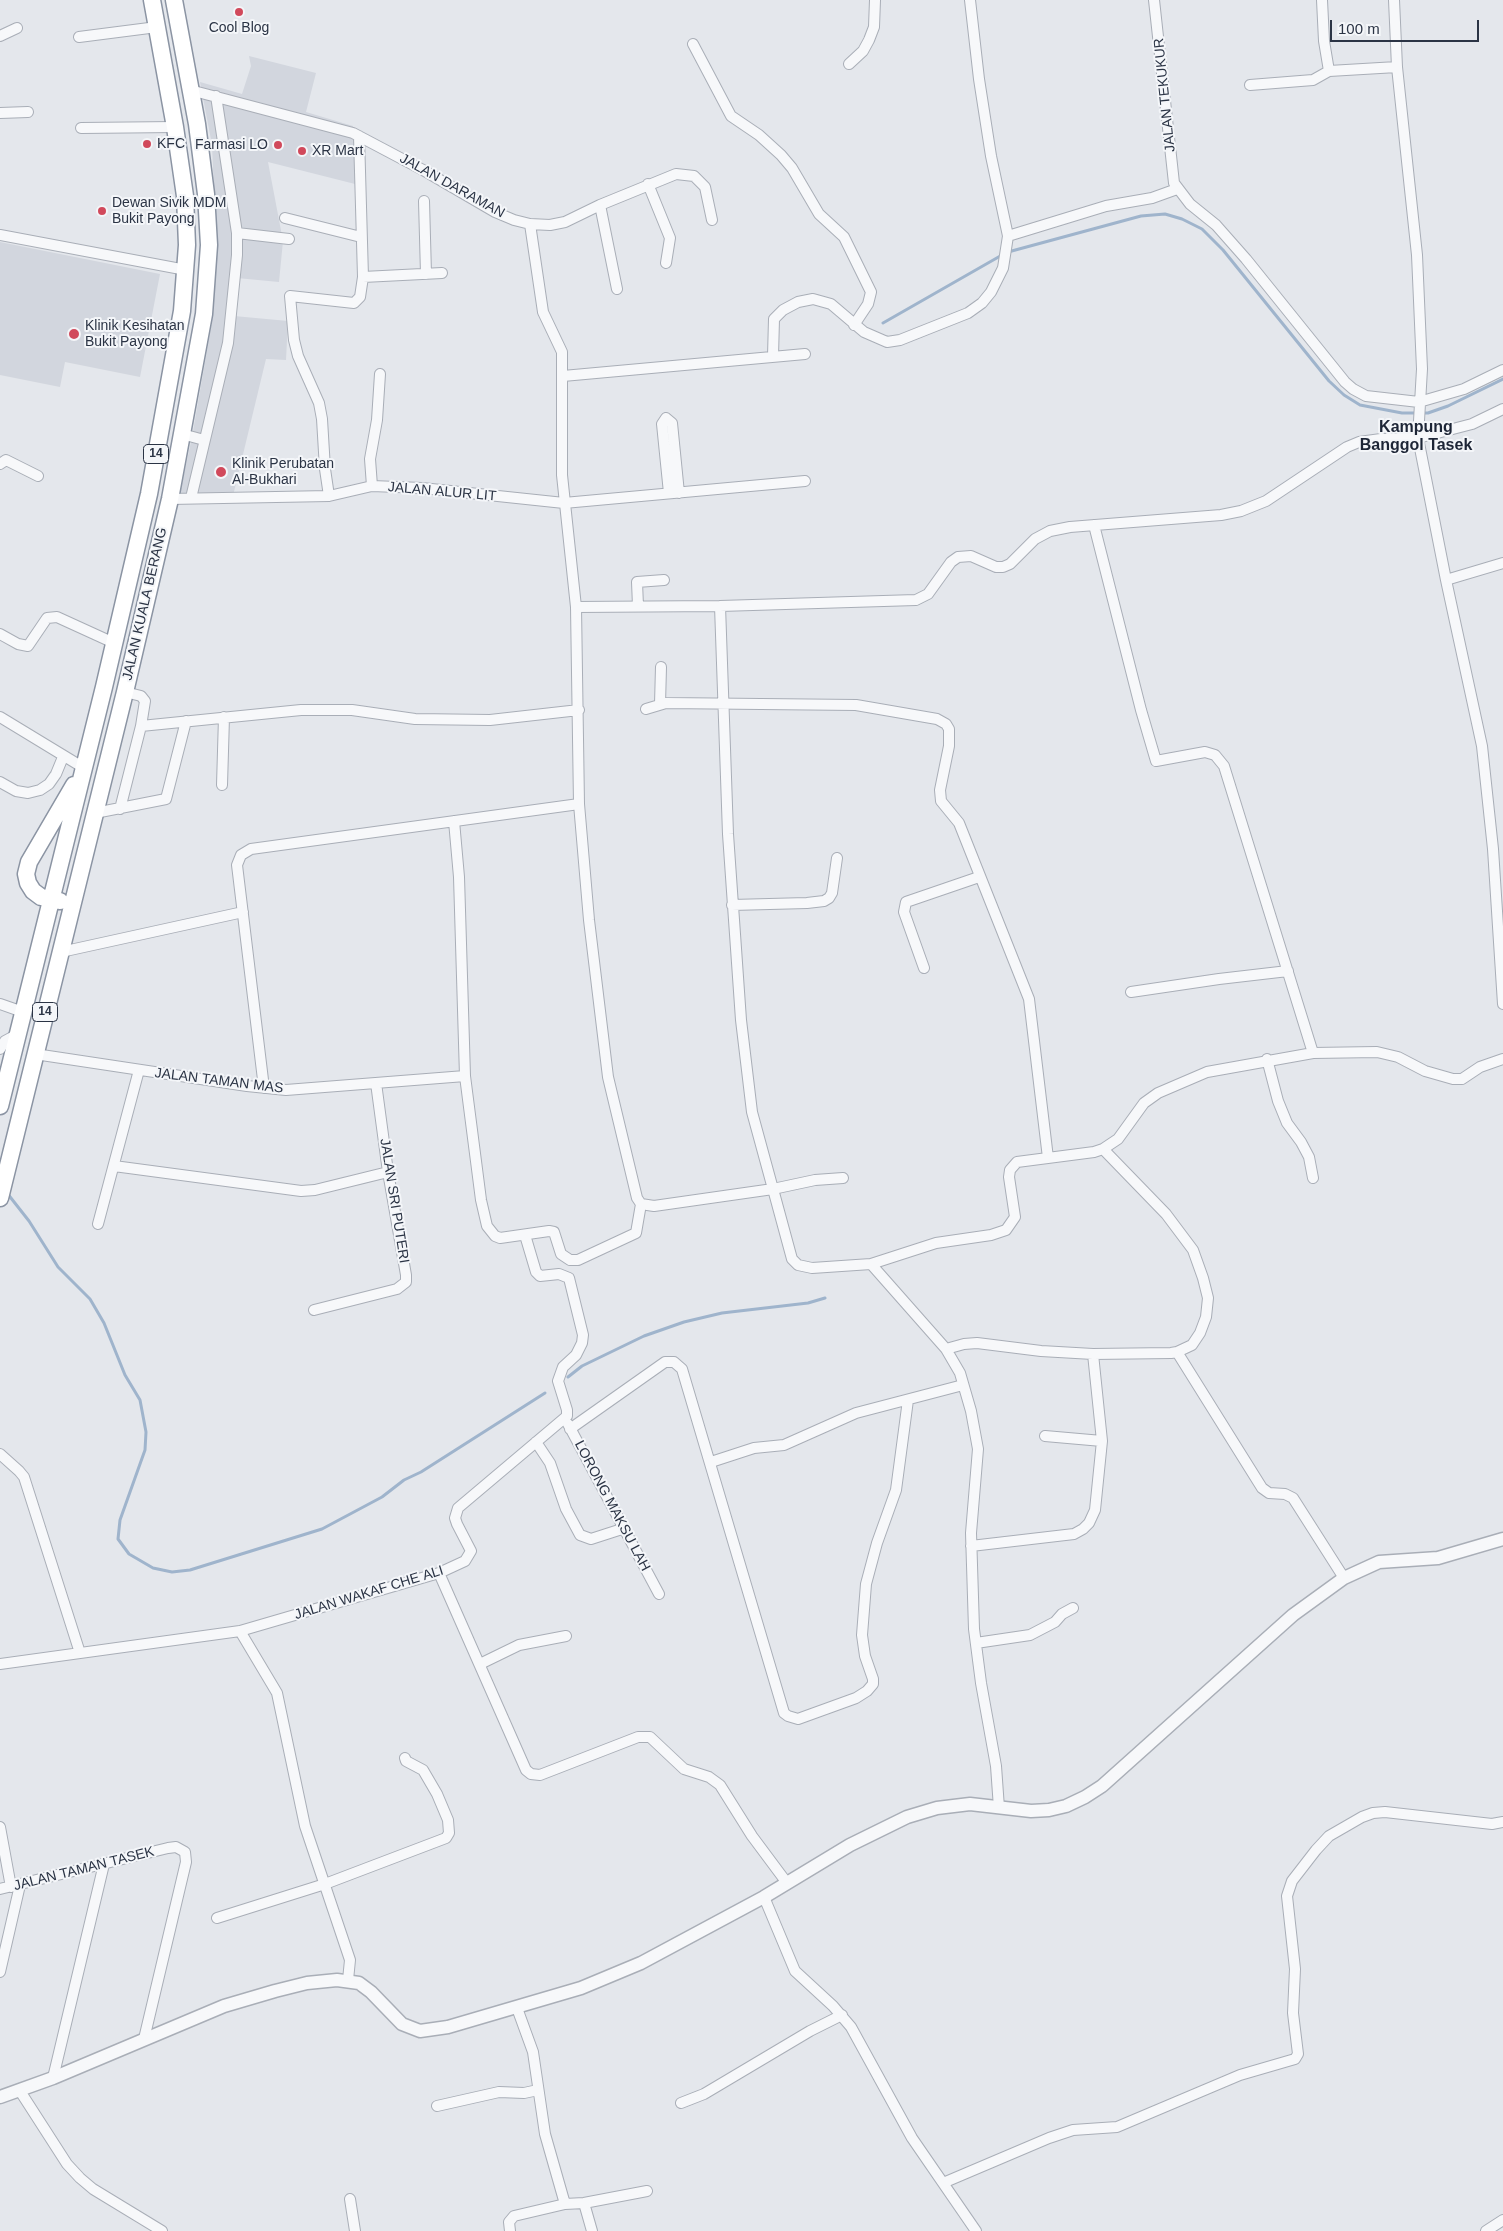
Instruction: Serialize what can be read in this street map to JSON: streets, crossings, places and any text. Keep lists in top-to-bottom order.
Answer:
{
  "streets": {
    "highway": ["14", "JALAN KUALA BERANG"],
    "street": [
      "JALAN TEKUKUR",
      "JALAN DARAMAN",
      "JALAN ALUR LIT",
      "JALAN TAMAN MAS",
      "JALAN SRI PUTERI",
      "LORONG MAKSU LAH",
      "JALAN WAKAF CHE ALI",
      "JALAN TAMAN TASEK"
    ]
  },
  "crossings": [
    ["JALAN DARAMAN", "JALAN KUALA BERANG"],
    ["JALAN ALUR LIT", "JALAN KUALA BERANG"],
    ["JALAN KUALA BERANG", "JALAN TAMAN MAS"],
    ["JALAN TAMAN MAS", "JALAN SRI PUTERI"],
    ["LORONG MAKSU LAH", "JALAN WAKAF CHE ALI"]
  ],
  "districts": ["Kampung Banggol Tasek"],
  "places": [
    "Cool Blog",
    "KFC",
    "Farmasi LO",
    "XR Mart",
    "Dewan Sivik MDM Bukit Payong",
    "Klinik Kesihatan Bukit Payong",
    "Klinik Perubatan Al-Bukhari"
  ],
  "scale_bar": "100 m"
}
